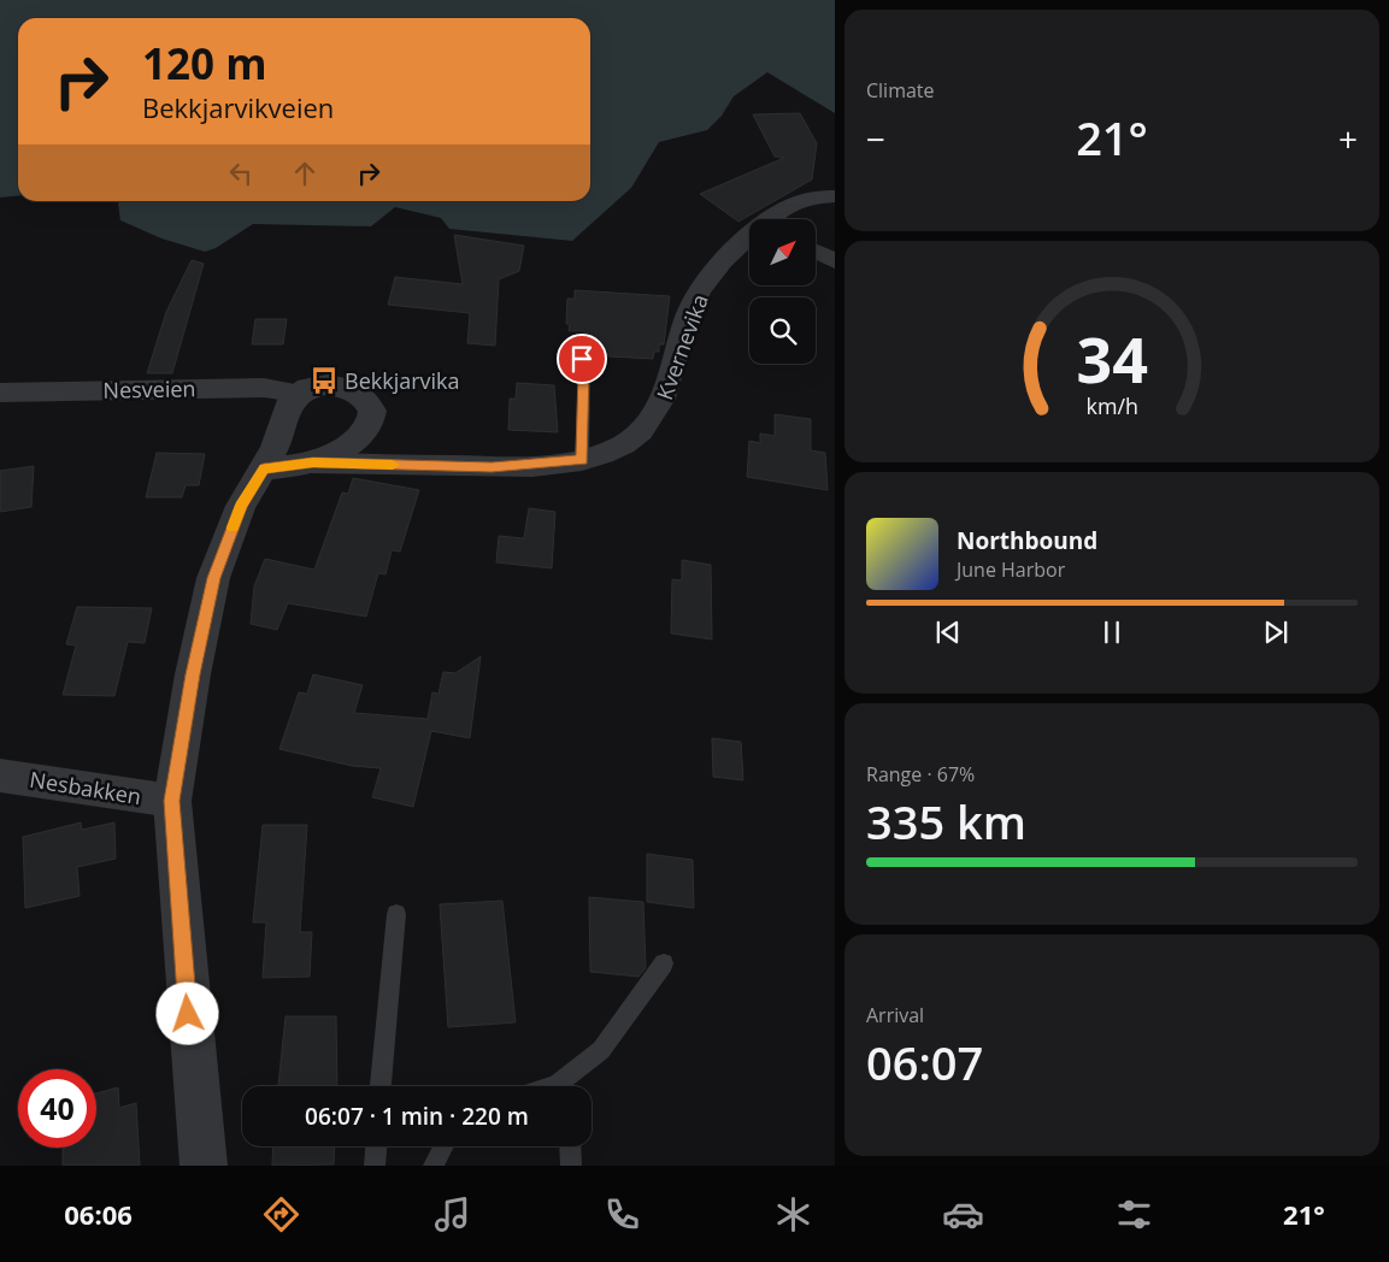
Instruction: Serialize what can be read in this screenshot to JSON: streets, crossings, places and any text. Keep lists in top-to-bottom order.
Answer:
{
  "streets": {
    "street": ["Kvernevika", "Nesveien", "Nesbakken"]
  },
  "places": {
    "bus stop": ["Bekkjarvika"]
  },
  "north": "top right",
  "page": {
    "tile": [
      "Climate",
      ["Range · 67%", "335 km"],
      ["Arrival", "06:07"]
    ],
    "turn": ["120 m", "Bekkjarvikveien"],
    "heat": ["−", "21°", "+"],
    "song": ["Northbound", "June Harbor"],
    "limit": "40",
    "trip": "06:07 · 1 min · 220 m",
    "tabs": ["06:06", "21°"],
    "gauge": ["34", "km/h"]
  }
}
